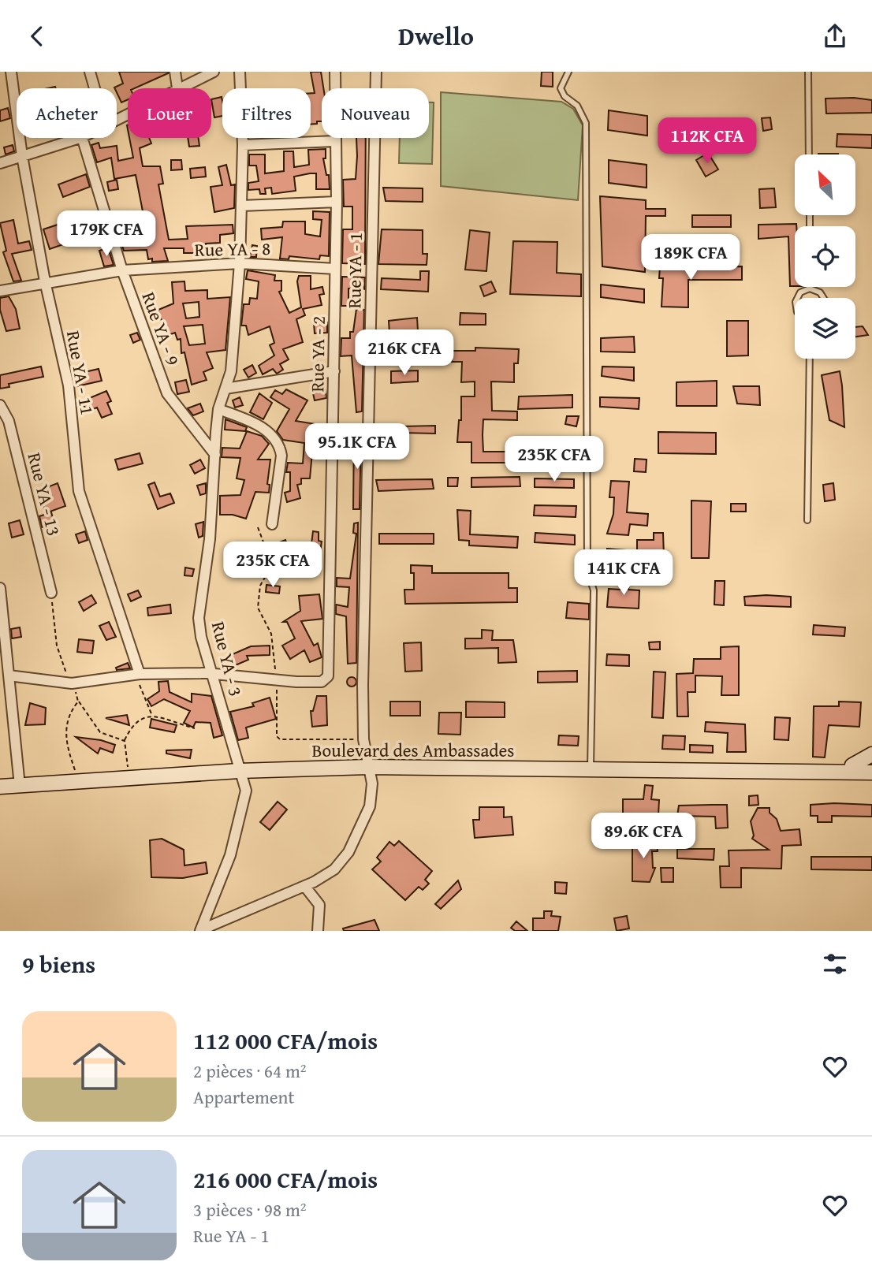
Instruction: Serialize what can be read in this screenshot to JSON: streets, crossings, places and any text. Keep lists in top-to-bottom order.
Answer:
{
  "streets": {
    "main road": ["Boulevard des Ambassades"],
    "street": [
      "Rue YA - 8",
      "Rue YA - 1",
      "Rue YA - 9",
      "Rue YA - 2",
      "Rue YA - 11",
      "Rue YA - 13",
      "Rue YA - 3"
    ]
  },
  "crossings": [
    ["Rue YA - 8", "Rue YA - 9"],
    ["Rue YA - 8", "Rue YA - 2"],
    ["Rue YA - 8", "Rue YA - 11"],
    ["Rue YA - 8", "Rue YA - 3"],
    ["Rue YA - 1", "Boulevard des Ambassades"],
    ["Rue YA - 9", "Rue YA - 3"],
    ["Rue YA - 2", "Rue YA - 11"],
    ["Rue YA - 2", "Rue YA - 3"],
    ["Rue YA - 3", "Boulevard des Ambassades"]
  ],
  "north": "top left",
  "page": {
    "header": "Dwello",
    "chip": [
      "Acheter",
      "Louer",
      "Filtres",
      "Nouveau"
    ],
    "price": [
      "112K CFA",
      "179K CFA",
      "189K CFA",
      "216K CFA",
      "95.1K CFA",
      "235K CFA",
      "235K CFA",
      "141K CFA",
      "89.6K CFA"
    ],
    "heading": "9 biens",
    "list": [
      {
        "name": "112 000 CFA/mois",
        "note": "2 pièces · 64 m² · Appartement"
      },
      {
        "name": "216 000 CFA/mois",
        "note": "3 pièces · 98 m² · Rue YA - 1"
      }
    ]
  }
}
